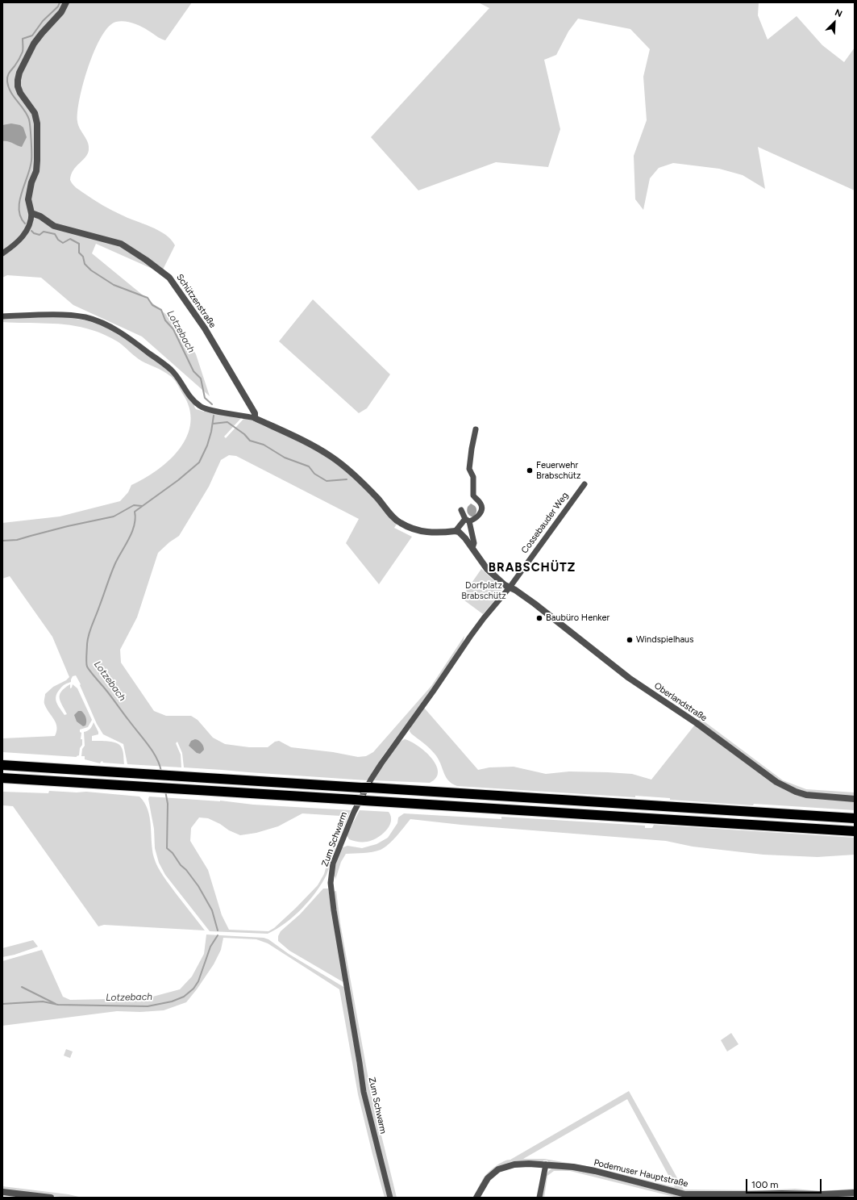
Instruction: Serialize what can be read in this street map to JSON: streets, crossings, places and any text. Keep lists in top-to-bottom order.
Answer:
{
  "streets": {
    "street": [
      "Schützenstraße",
      "Cossebauder Weg",
      "Oberlandstraße",
      "Zum Schwarm",
      "Podemuser Hauptstraße"
    ]
  },
  "crossings": [
    ["Cossebauder Weg", "Oberlandstraße"],
    ["Cossebauder Weg", "Zum Schwarm"],
    ["Oberlandstraße", "Zum Schwarm"]
  ],
  "districts": ["BRABSCHÜTZ"],
  "water": ["Lotzebach"],
  "parks": ["Dorfplatz Brabschütz"],
  "places": ["Feuerwehr Brabschütz", "Baubüro Henker", "Windspielhaus"],
  "scale_bar": "100 m",
  "north": "top right"
}
